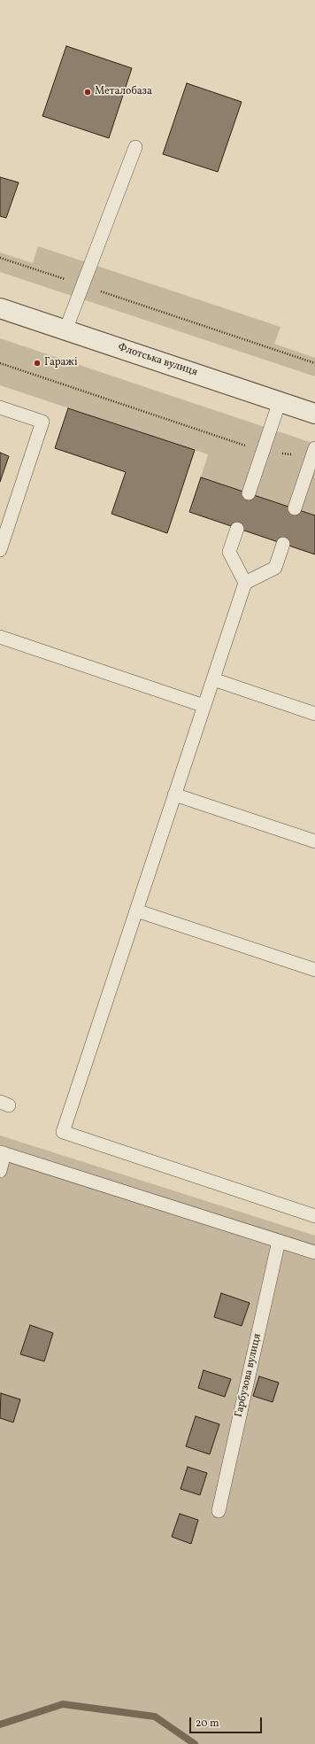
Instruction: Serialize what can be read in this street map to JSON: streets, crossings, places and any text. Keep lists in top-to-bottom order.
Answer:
{
  "streets": {
    "street": ["Флотська вулиця"],
    "lane": ["Гарбузова вулиця"]
  },
  "places": ["Металобаза", "Гаражі"],
  "scale_bar": "20 m"
}
